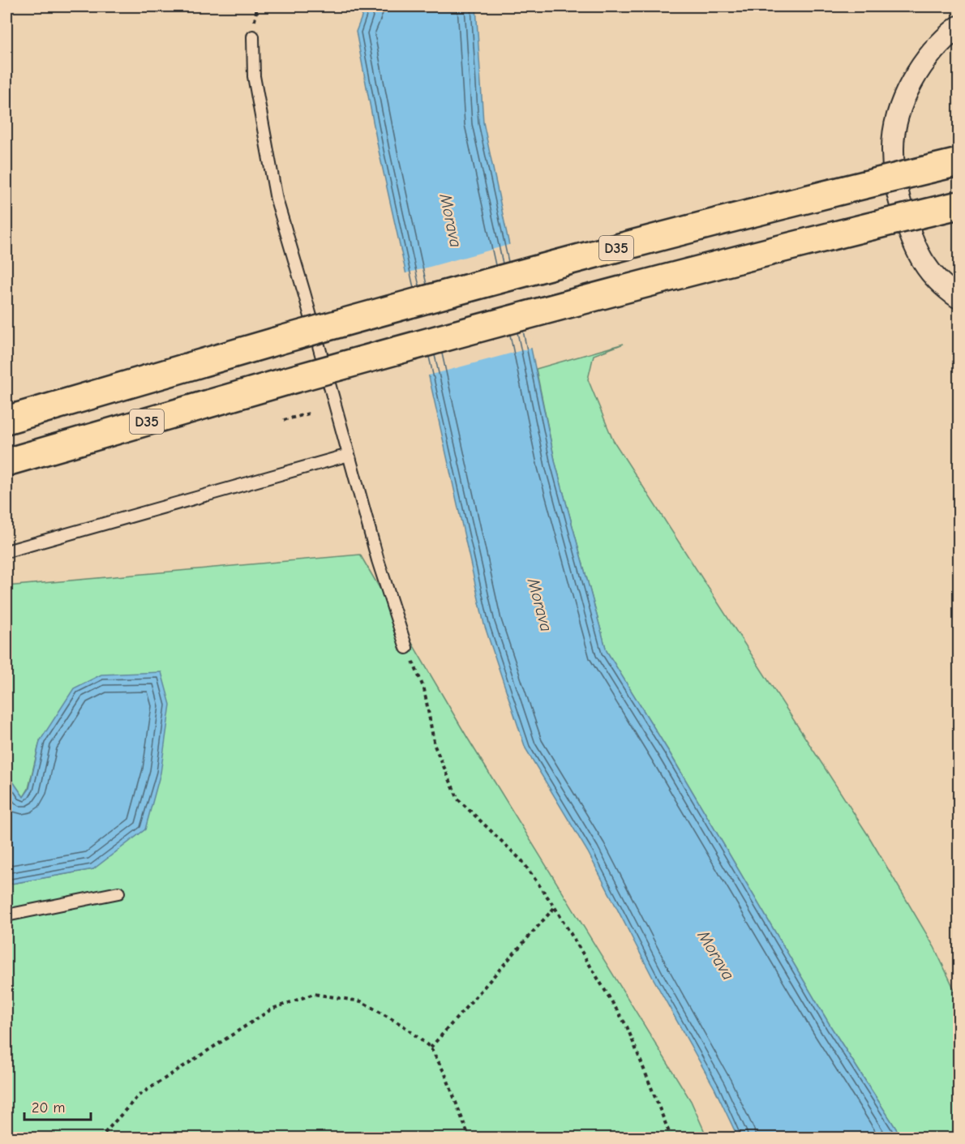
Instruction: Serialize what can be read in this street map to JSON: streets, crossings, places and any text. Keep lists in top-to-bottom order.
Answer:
{
  "streets": {
    "highway": ["D35"]
  },
  "water": ["Morava"],
  "scale_bar": "20 m"
}
